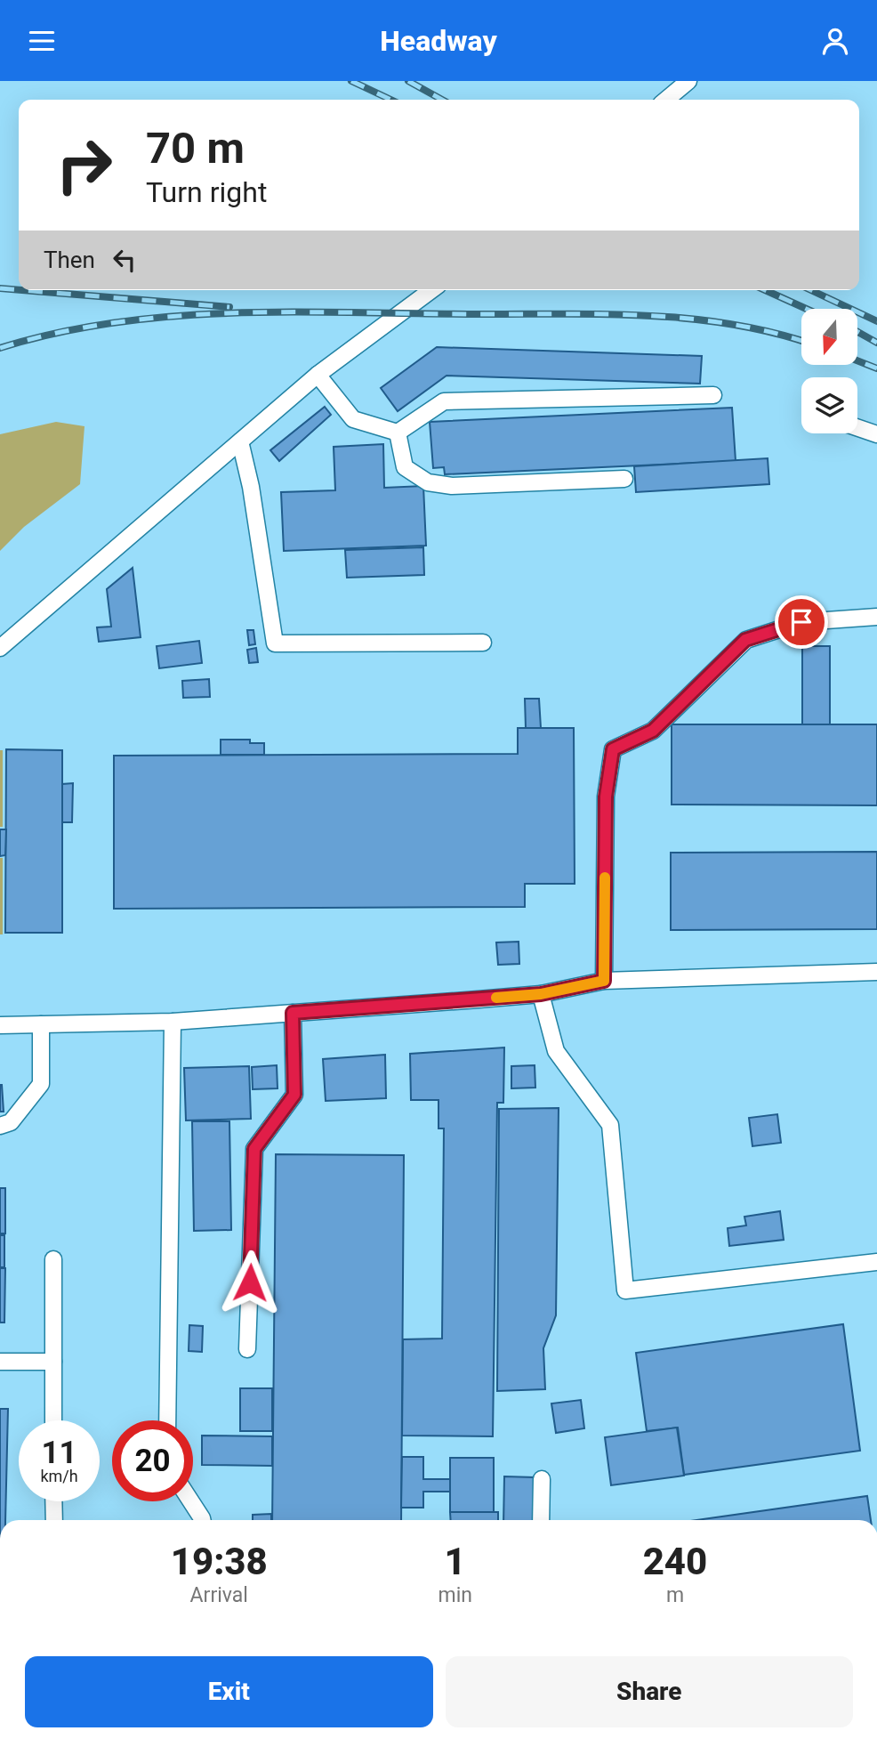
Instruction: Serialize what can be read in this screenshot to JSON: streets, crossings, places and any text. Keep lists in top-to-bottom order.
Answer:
{
  "north": "bottom",
  "page": {
    "header": "Headway",
    "turn": ["70 m", "Turn right"],
    "then": "Then",
    "speed": "11 km/h",
    "limit": "20",
    "eta": [
      "19:38",
      "Arrival",
      "1",
      "min",
      "240",
      "m"
    ],
    "buttons": ["Exit", "Share"]
  }
}
